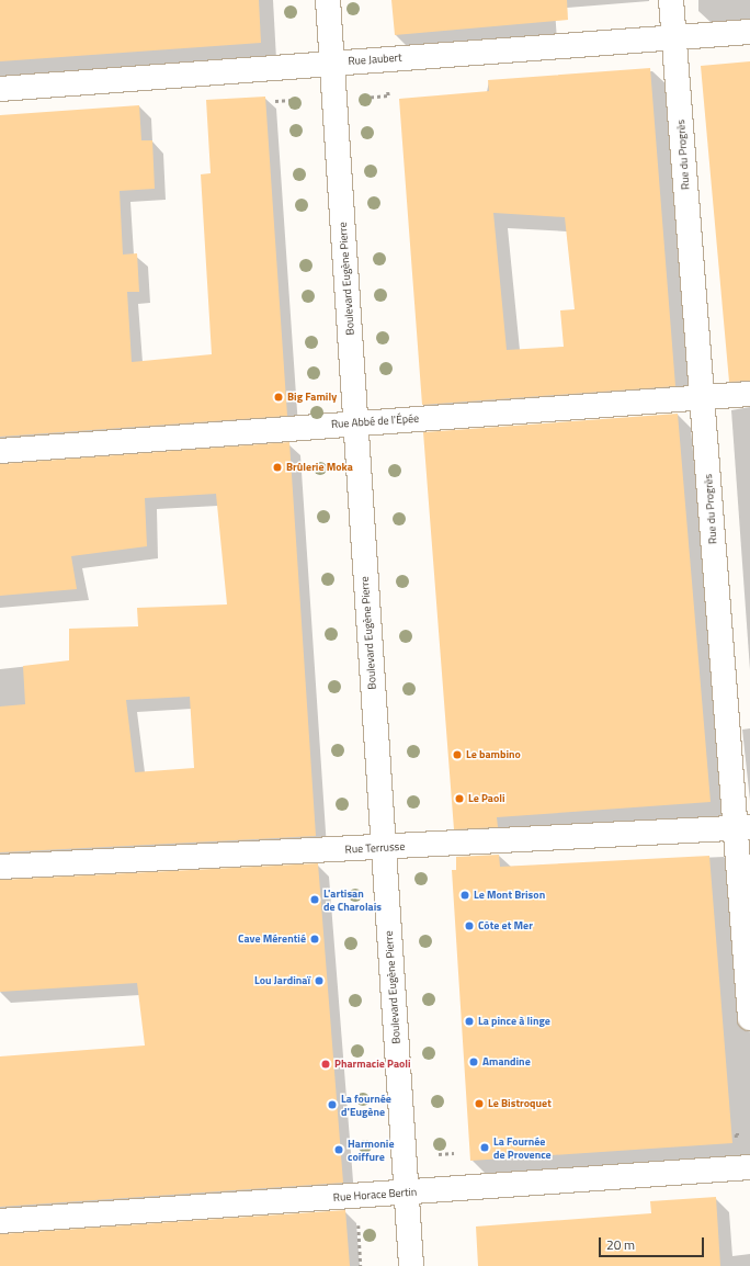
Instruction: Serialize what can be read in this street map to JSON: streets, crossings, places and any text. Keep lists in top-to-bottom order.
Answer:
{
  "streets": {
    "street": [
      "Rue Jaubert",
      "Rue du Progrès",
      "Boulevard Eugène Pierre",
      "Rue Abbé de l'Épée",
      "Rue Terrusse",
      "Rue Horace Bertin"
    ]
  },
  "crossings": [
    ["Rue Jaubert", "Rue du Progrès"],
    ["Rue Jaubert", "Boulevard Eugène Pierre"],
    ["Rue du Progrès", "Rue Abbé de l'Épée"],
    ["Rue du Progrès", "Rue Terrusse"],
    ["Boulevard Eugène Pierre", "Rue Abbé de l'Épée"],
    ["Boulevard Eugène Pierre", "Rue Terrusse"],
    ["Boulevard Eugène Pierre", "Rue Horace Bertin"]
  ],
  "places": [
    "Big Family",
    "Brûlerie Moka",
    "Le bambino",
    "Le Paoli",
    "Le Mont Brison",
    "L'artisan de Charolais",
    "Côte et Mer",
    "Cave Mérentié",
    "Lou Jardinaï",
    "La pince à linge",
    "Amandine",
    "Pharmacie Paoli",
    "Le Bistroquet",
    "La fournée d'Eugène",
    "La Fournée de Provence",
    "Harmonie coiffure"
  ],
  "scale_bar": "20 m"
}
